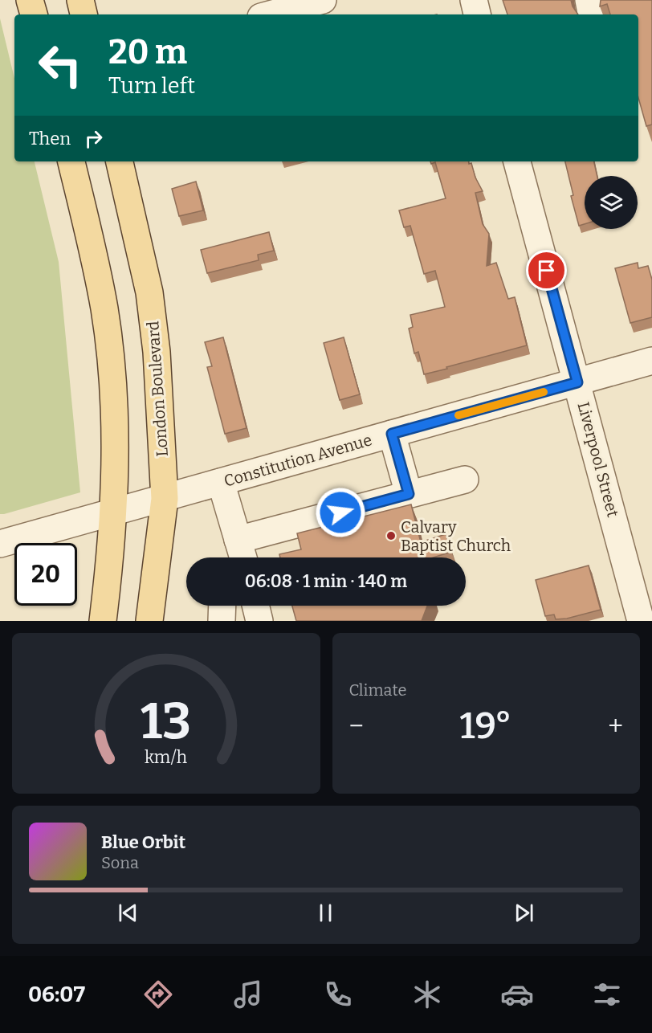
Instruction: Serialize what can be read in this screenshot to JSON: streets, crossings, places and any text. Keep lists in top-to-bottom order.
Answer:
{
  "streets": {
    "main road": ["London Boulevard"],
    "street": ["Liverpool Street", "Constitution Avenue"]
  },
  "crossings": [
    ["London Boulevard", "Constitution Avenue"],
    ["Liverpool Street", "Constitution Avenue"]
  ],
  "places": ["Calvary Baptist Church"],
  "page": {
    "turn": ["20 m", "Turn left"],
    "then": "Then",
    "limit": "20",
    "trip": "06:08 · 1 min · 140 m",
    "tile": "Climate",
    "heat": ["−", "19°", "+"],
    "song": ["Blue Orbit", "Sona"],
    "tabs": "06:07",
    "gauge": ["13", "km/h"]
  }
}
